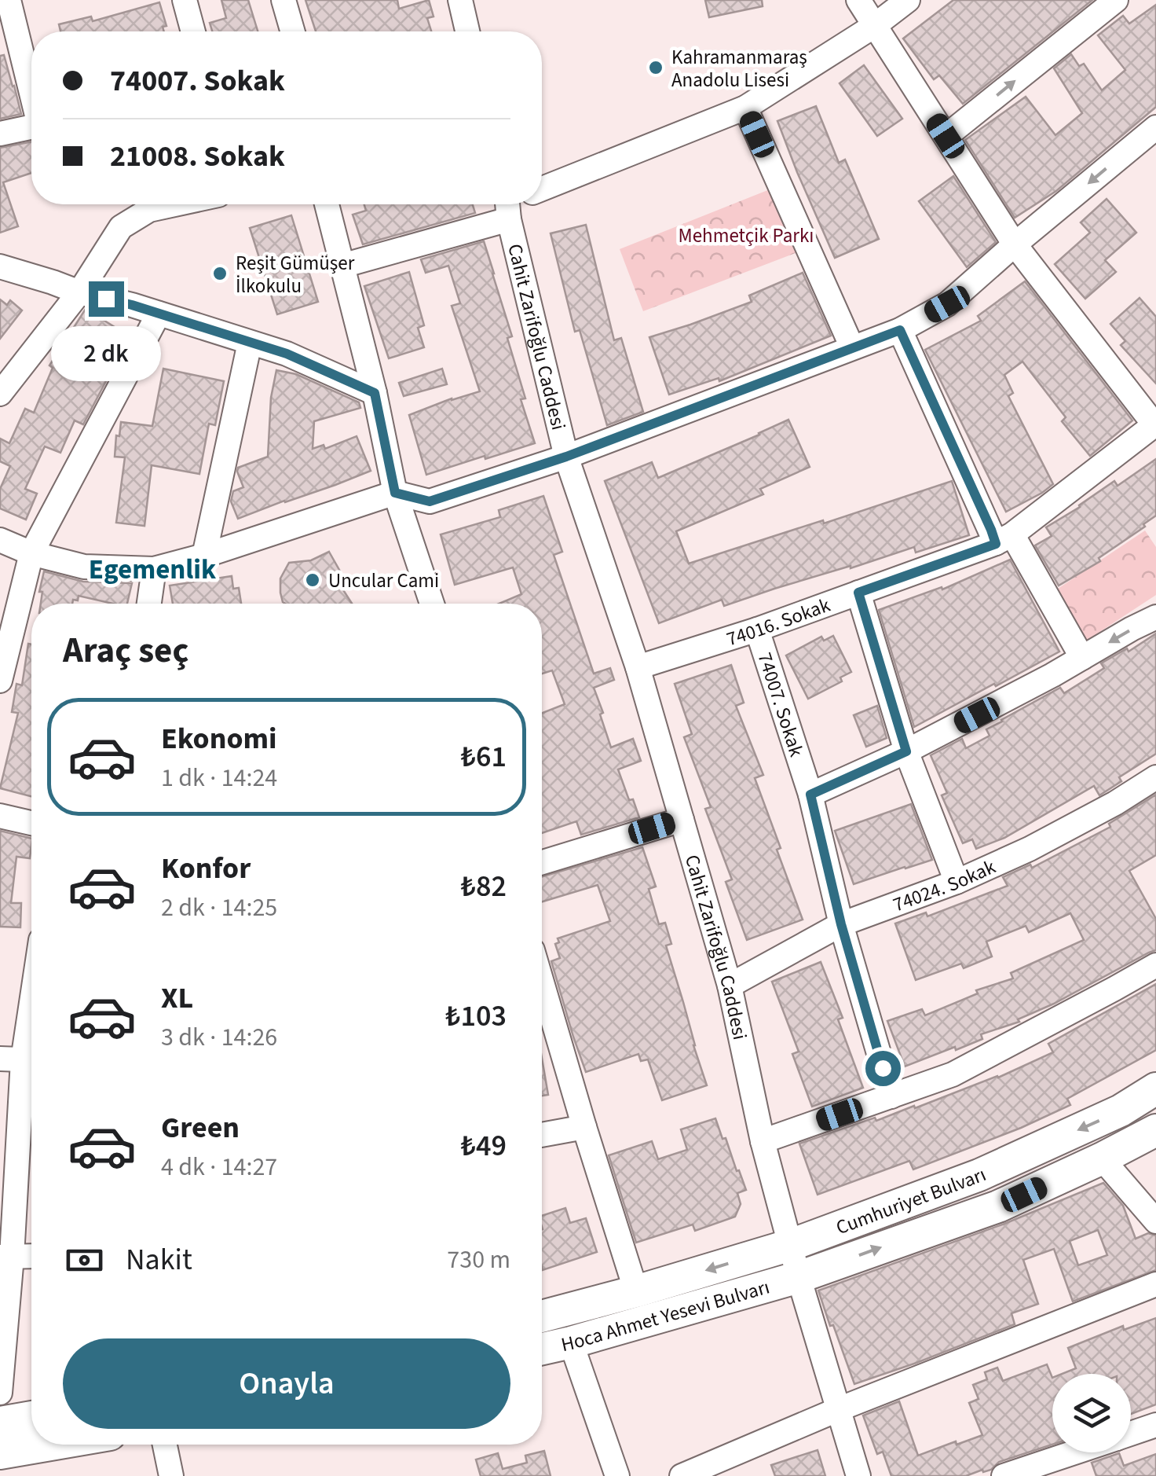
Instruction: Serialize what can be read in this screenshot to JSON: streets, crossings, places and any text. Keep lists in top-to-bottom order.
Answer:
{
  "streets": {
    "main road": ["Cumhuriyet Bulvarı", "Hoca Ahmet Yesevi Bulvarı"],
    "street": [
      "Cahit Zarifoğlu Caddesi",
      "74016. Sokak",
      "74007. Sokak",
      "74024. Sokak"
    ]
  },
  "crossings": [
    ["Cahit Zarifoğlu Caddesi", "74016. Sokak"],
    ["Cahit Zarifoğlu Caddesi", "74024. Sokak"],
    ["Cahit Zarifoğlu Caddesi", "Cumhuriyet Bulvarı"],
    ["Cahit Zarifoğlu Caddesi", "Hoca Ahmet Yesevi Bulvarı"],
    ["74016. Sokak", "74007. Sokak"],
    ["74007. Sokak", "74024. Sokak"],
    ["Cumhuriyet Bulvarı", "Hoca Ahmet Yesevi Bulvarı"]
  ],
  "districts": ["Egemenlik"],
  "parks": ["Mehmetçik Parkı"],
  "places": ["Kahramanmaraş Anadolu Lisesi", "Reşit Gümüşer İlkokulu", "Uncular Cami"],
  "page": {
    "banner": ["74007. Sokak", "21008. Sokak"],
    "bubble": "2 dk",
    "heading": "Araç seç",
    "list": [
      {
        "name": "Ekonomi",
        "note": "1 dk · 14:24",
        "value": "₺61"
      },
      {
        "name": "Konfor",
        "note": "2 dk · 14:25",
        "value": "₺82"
      },
      {
        "name": "XL",
        "note": "3 dk · 14:26",
        "value": "₺103"
      },
      {
        "name": "Green",
        "note": "4 dk · 14:27",
        "value": "₺49"
      }
    ],
    "pay": ["Nakit", "730 m"],
    "buttons": "Onayla"
  }
}
